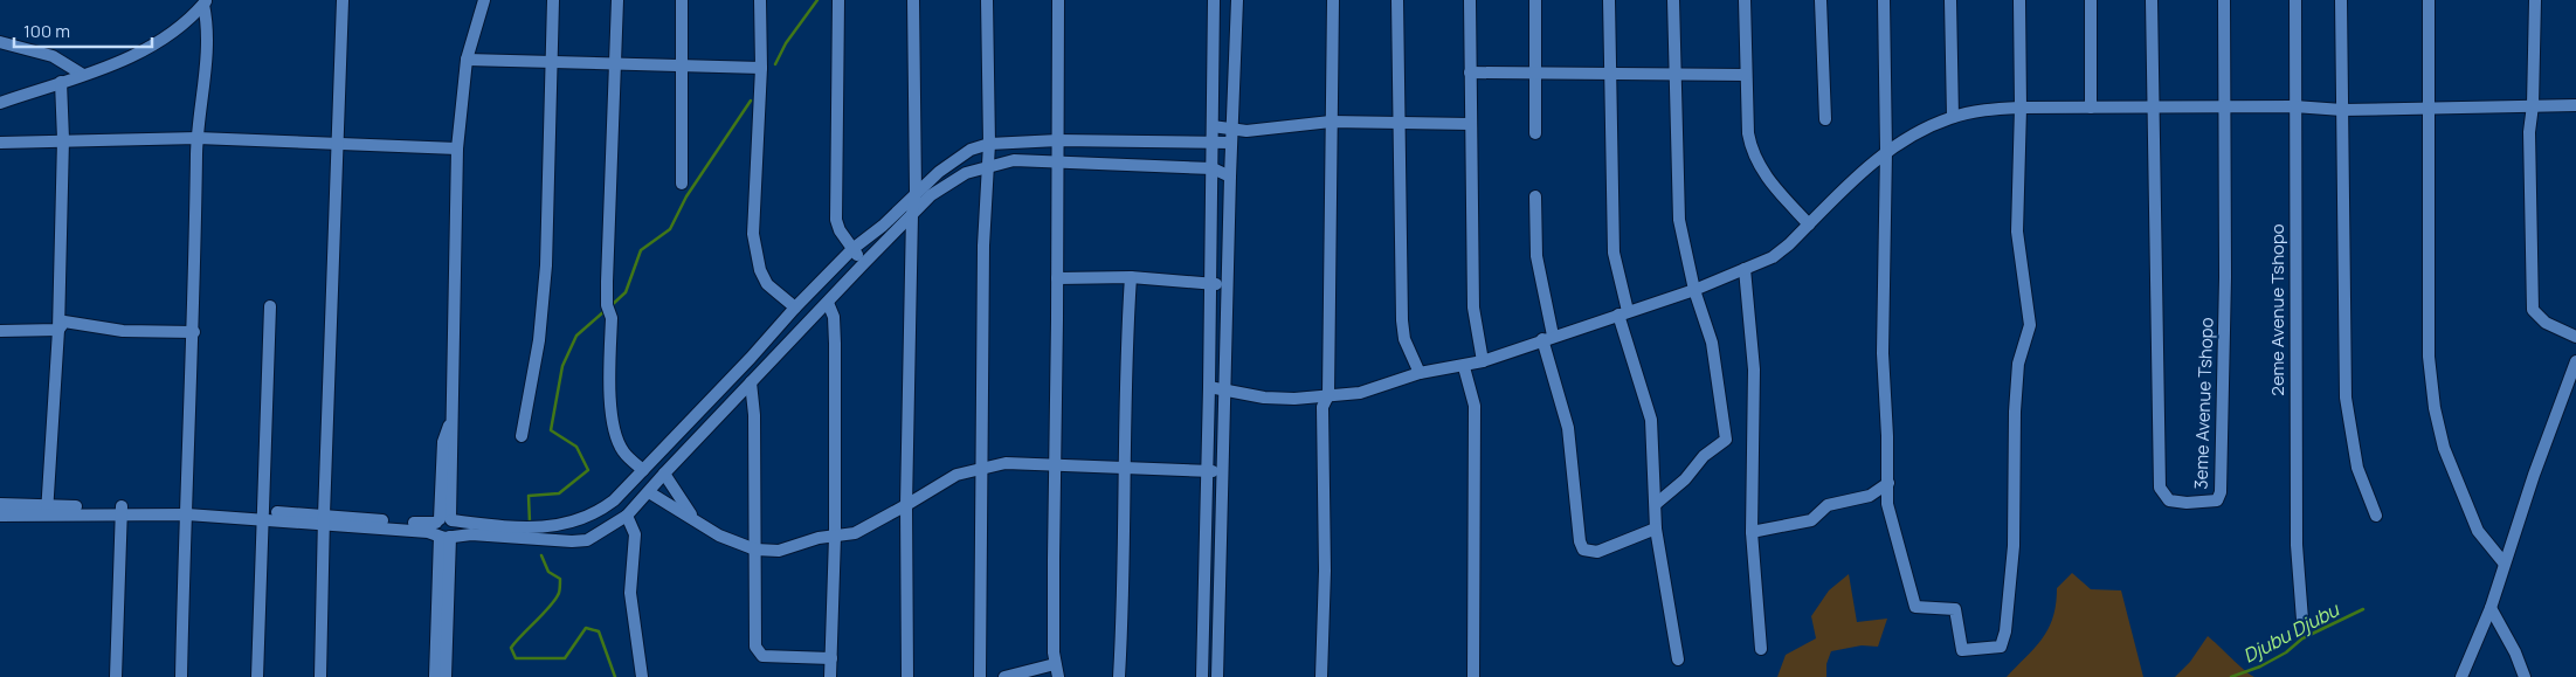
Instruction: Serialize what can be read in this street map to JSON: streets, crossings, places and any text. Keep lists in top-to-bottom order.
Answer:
{
  "streets": {
    "street": ["2eme Avenue Tshopo", "3eme Avenue Tshopo"]
  },
  "water": ["Djubu Djubu"],
  "scale_bar": "100 m"
}
